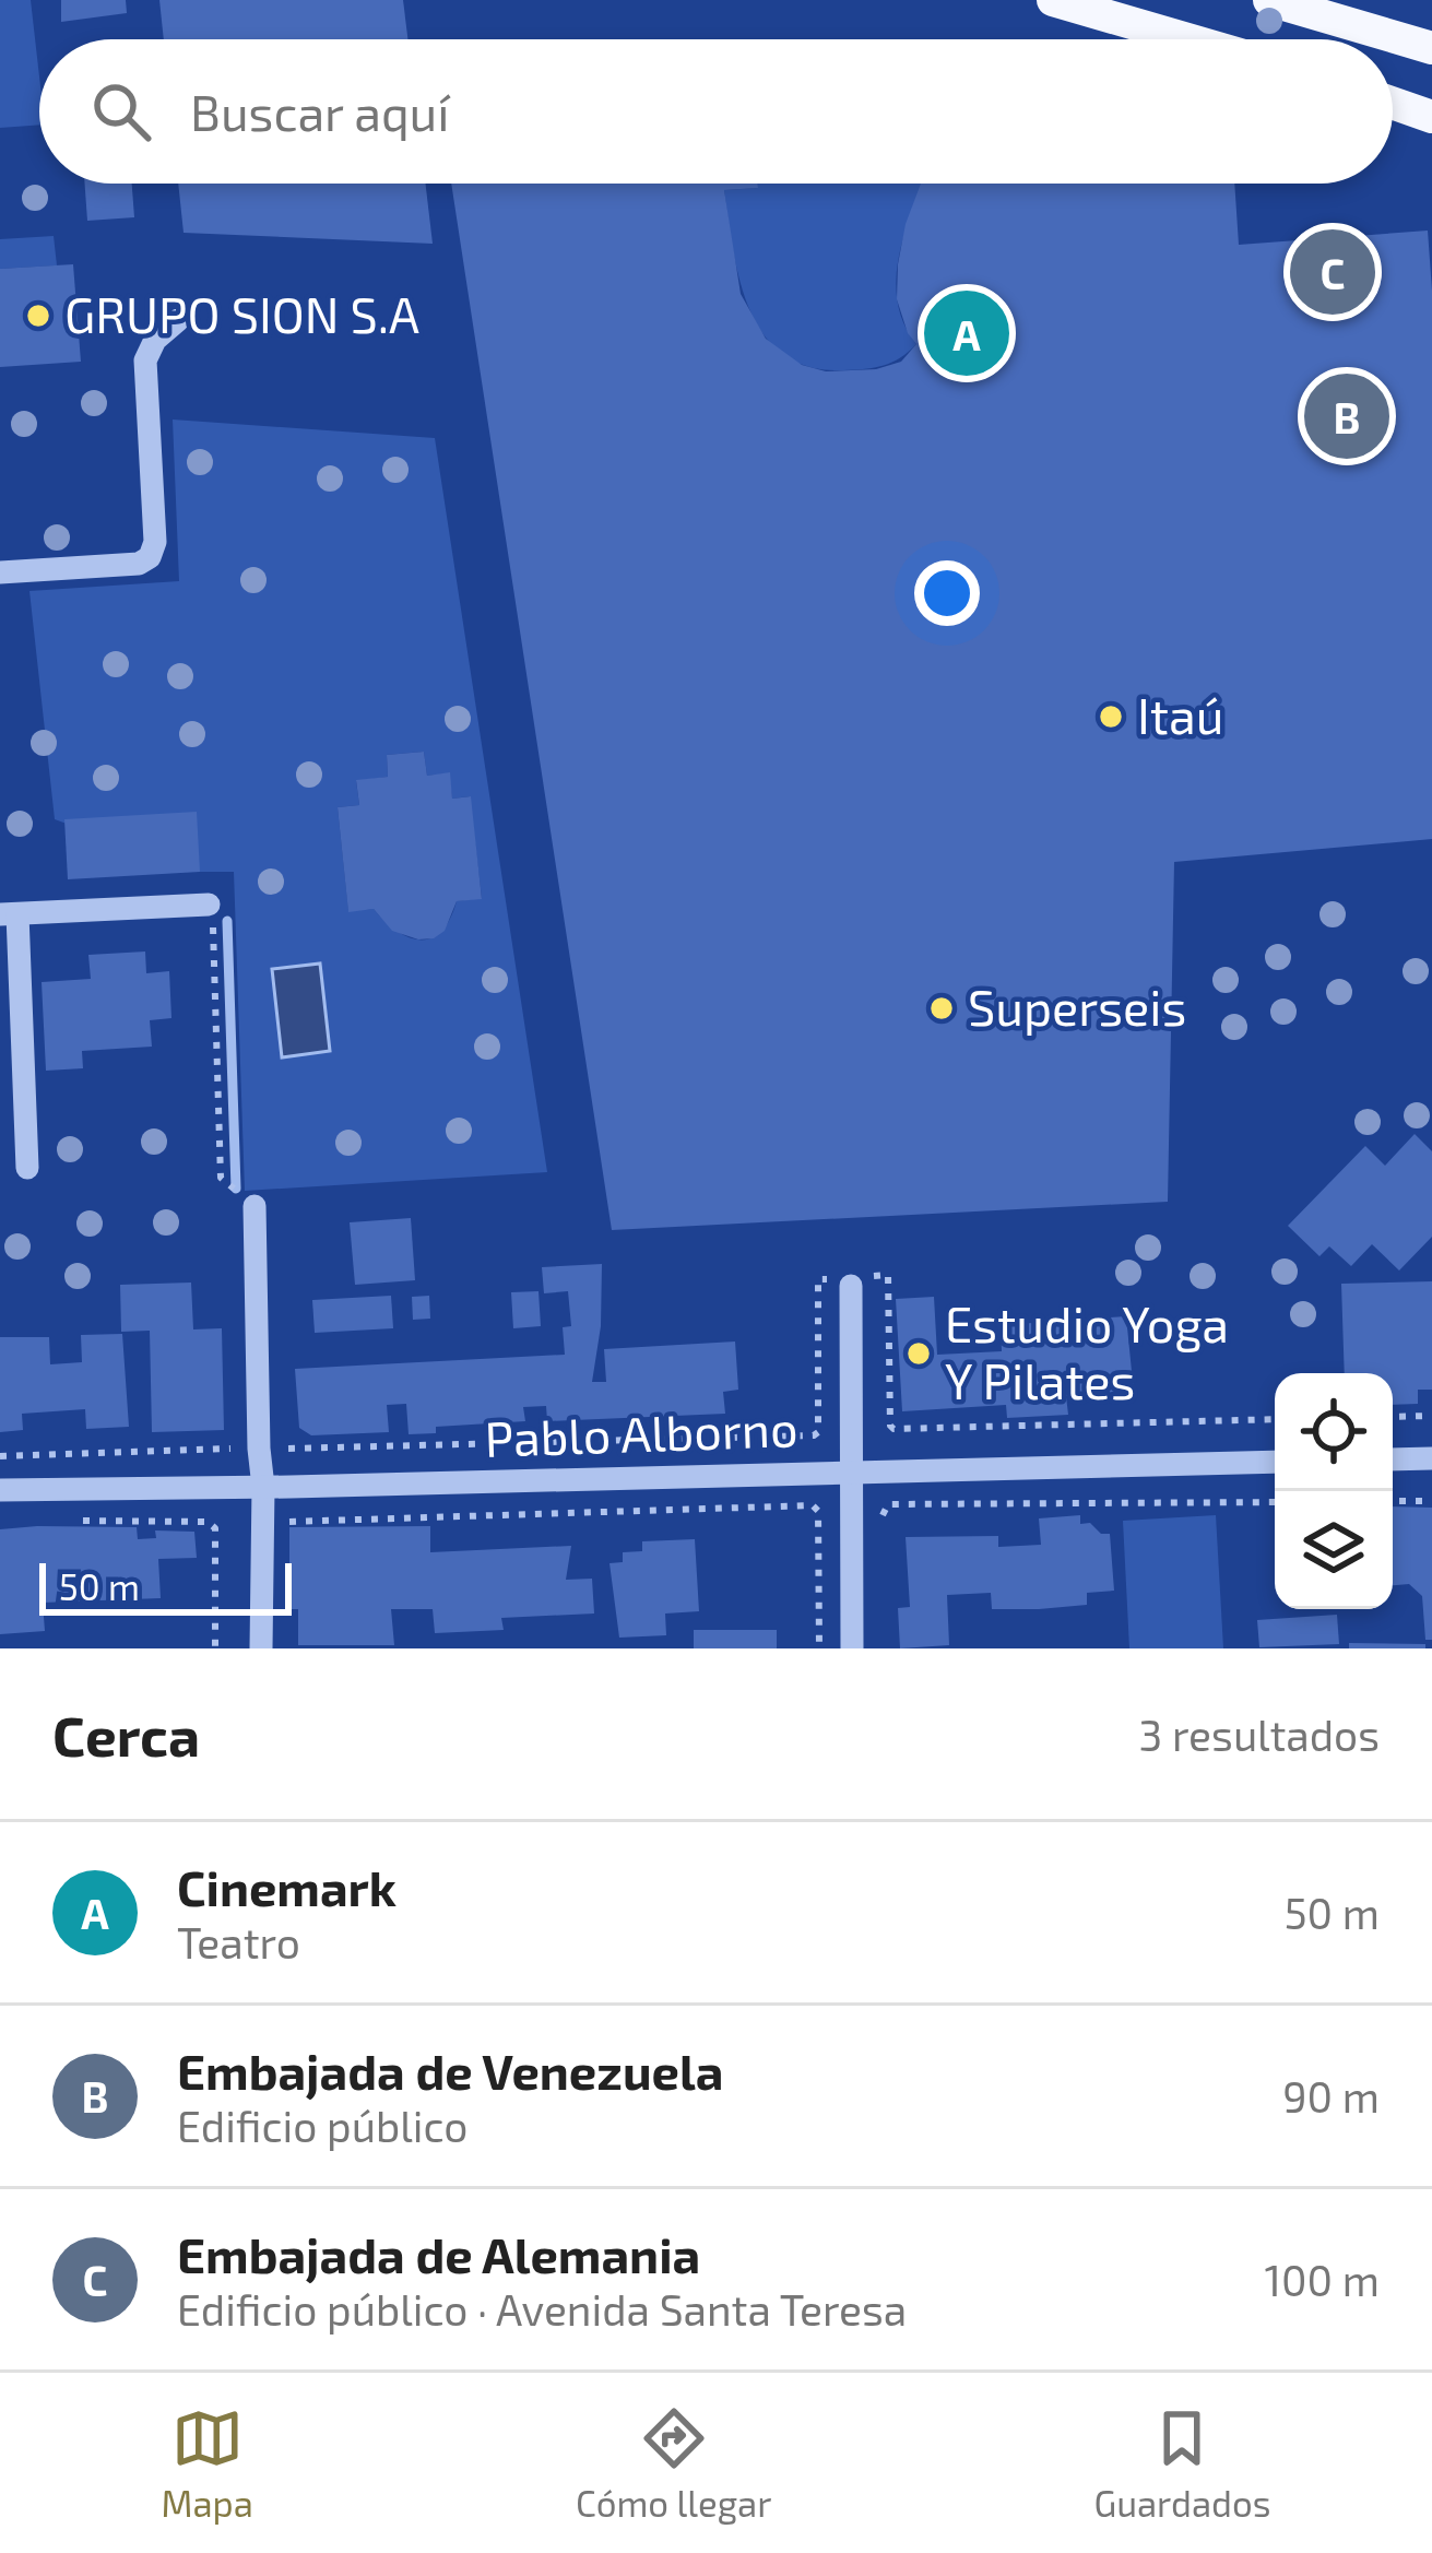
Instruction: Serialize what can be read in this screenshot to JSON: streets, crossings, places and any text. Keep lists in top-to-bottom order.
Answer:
{
  "streets": {
    "street": ["Pablo Alborno"]
  },
  "places": [
    "GRUPO SION S.A",
    "Itaú",
    "Superseis",
    "Estudio Yoga Y Pilates"
  ],
  "scale_bar": "50 m",
  "page": {
    "search": "Buscar aquí",
    "pins": ["C", "A", "B"],
    "scale": "50 m",
    "heading": ["Cerca", "3 resultados"],
    "list": [
      {
        "mark": "A",
        "name": "Cinemark",
        "note": "Teatro",
        "value": "50 m"
      },
      {
        "mark": "B",
        "name": "Embajada de Venezuela",
        "note": "Edificio público",
        "value": "90 m"
      },
      {
        "mark": "C",
        "name": "Embajada de Alemania",
        "note": "Edificio público · Avenida Santa Teresa",
        "value": "100 m"
      }
    ],
    "nav": ["Mapa", "Cómo llegar", "Guardados"]
  }
}
